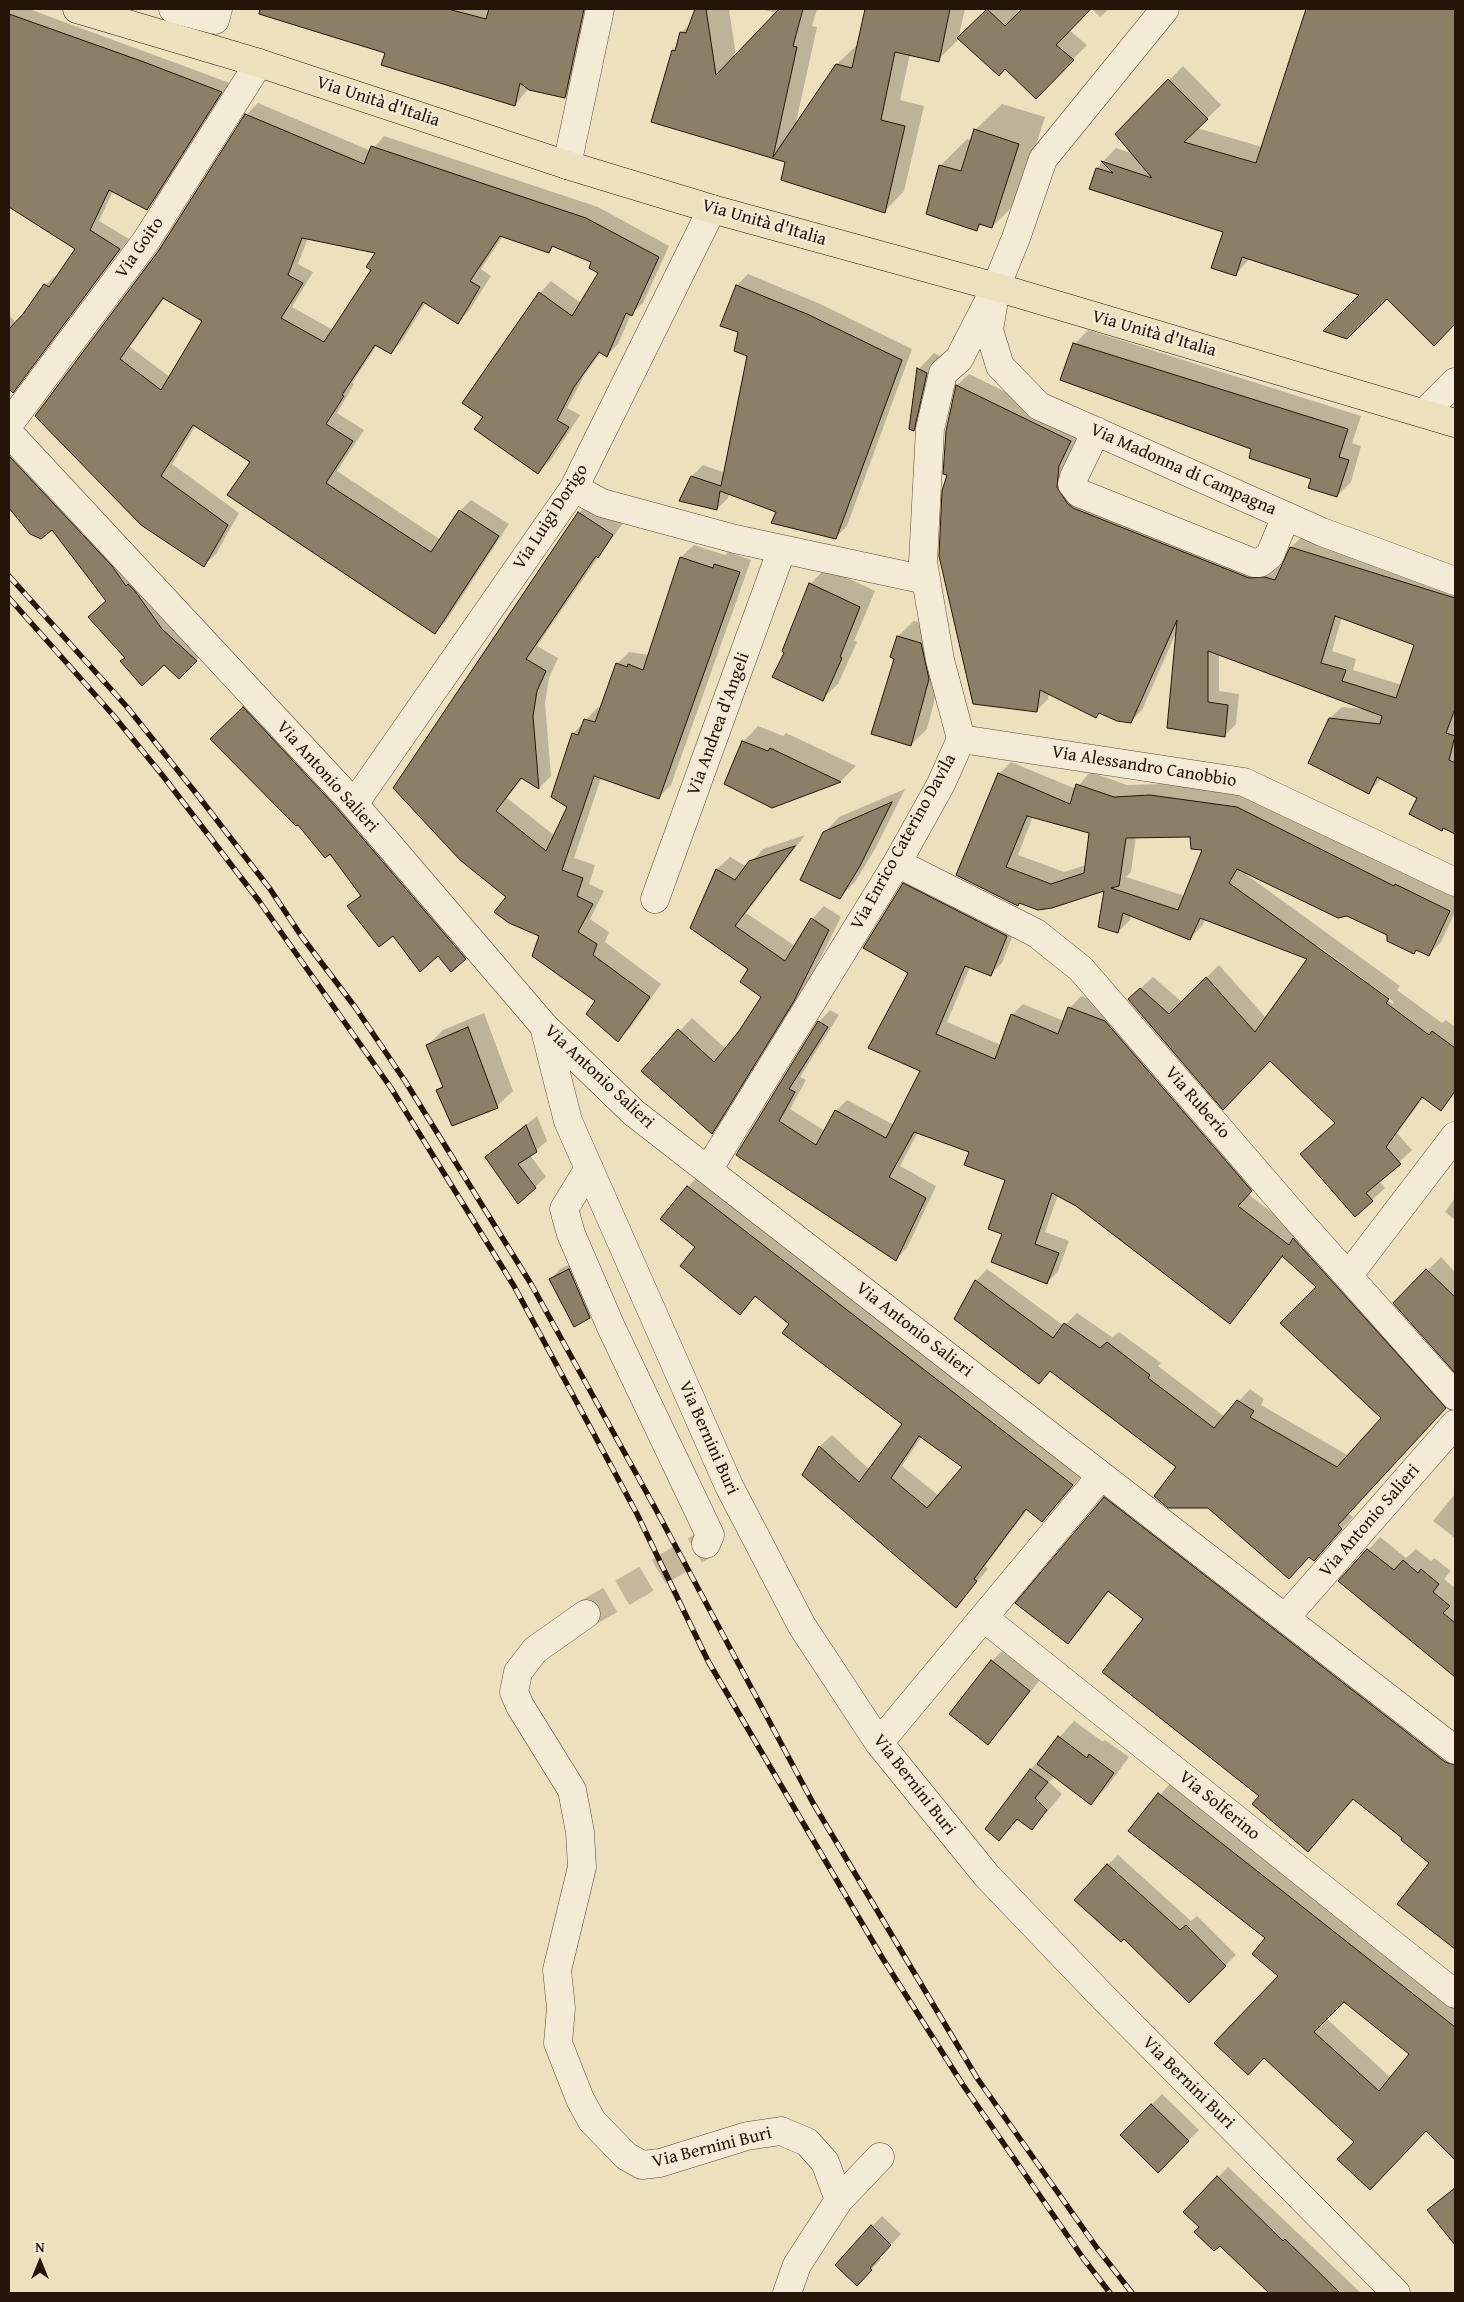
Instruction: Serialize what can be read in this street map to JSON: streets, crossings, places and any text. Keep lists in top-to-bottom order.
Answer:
{
  "streets": {
    "main road": ["Via Unità d'Italia"],
    "street": [
      "Via Goito",
      "Via Madonna di Campagna",
      "Via Luigi Dorigo",
      "Via Andrea d'Angeli",
      "Via Alessandro Canobbio",
      "Via Antonio Salieri",
      "Via Enrico Caterino Davila",
      "Via Ruberio",
      "Via Bernini Buri",
      "Via Solferino"
    ]
  },
  "crossings": [
    ["Via Unità d'Italia", "Via Goito"],
    ["Via Unità d'Italia", "Via Madonna di Campagna"],
    ["Via Unità d'Italia", "Via Luigi Dorigo"],
    ["Via Unità d'Italia", "Via Enrico Caterino Davila"],
    ["Via Madonna di Campagna", "Via Enrico Caterino Davila"],
    ["Via Luigi Dorigo", "Via Antonio Salieri"],
    ["Via Alessandro Canobbio", "Via Enrico Caterino Davila"],
    ["Via Antonio Salieri", "Via Enrico Caterino Davila"],
    ["Via Antonio Salieri", "Via Bernini Buri"],
    ["Via Enrico Caterino Davila", "Via Ruberio"]
  ],
  "north": "top"
}
